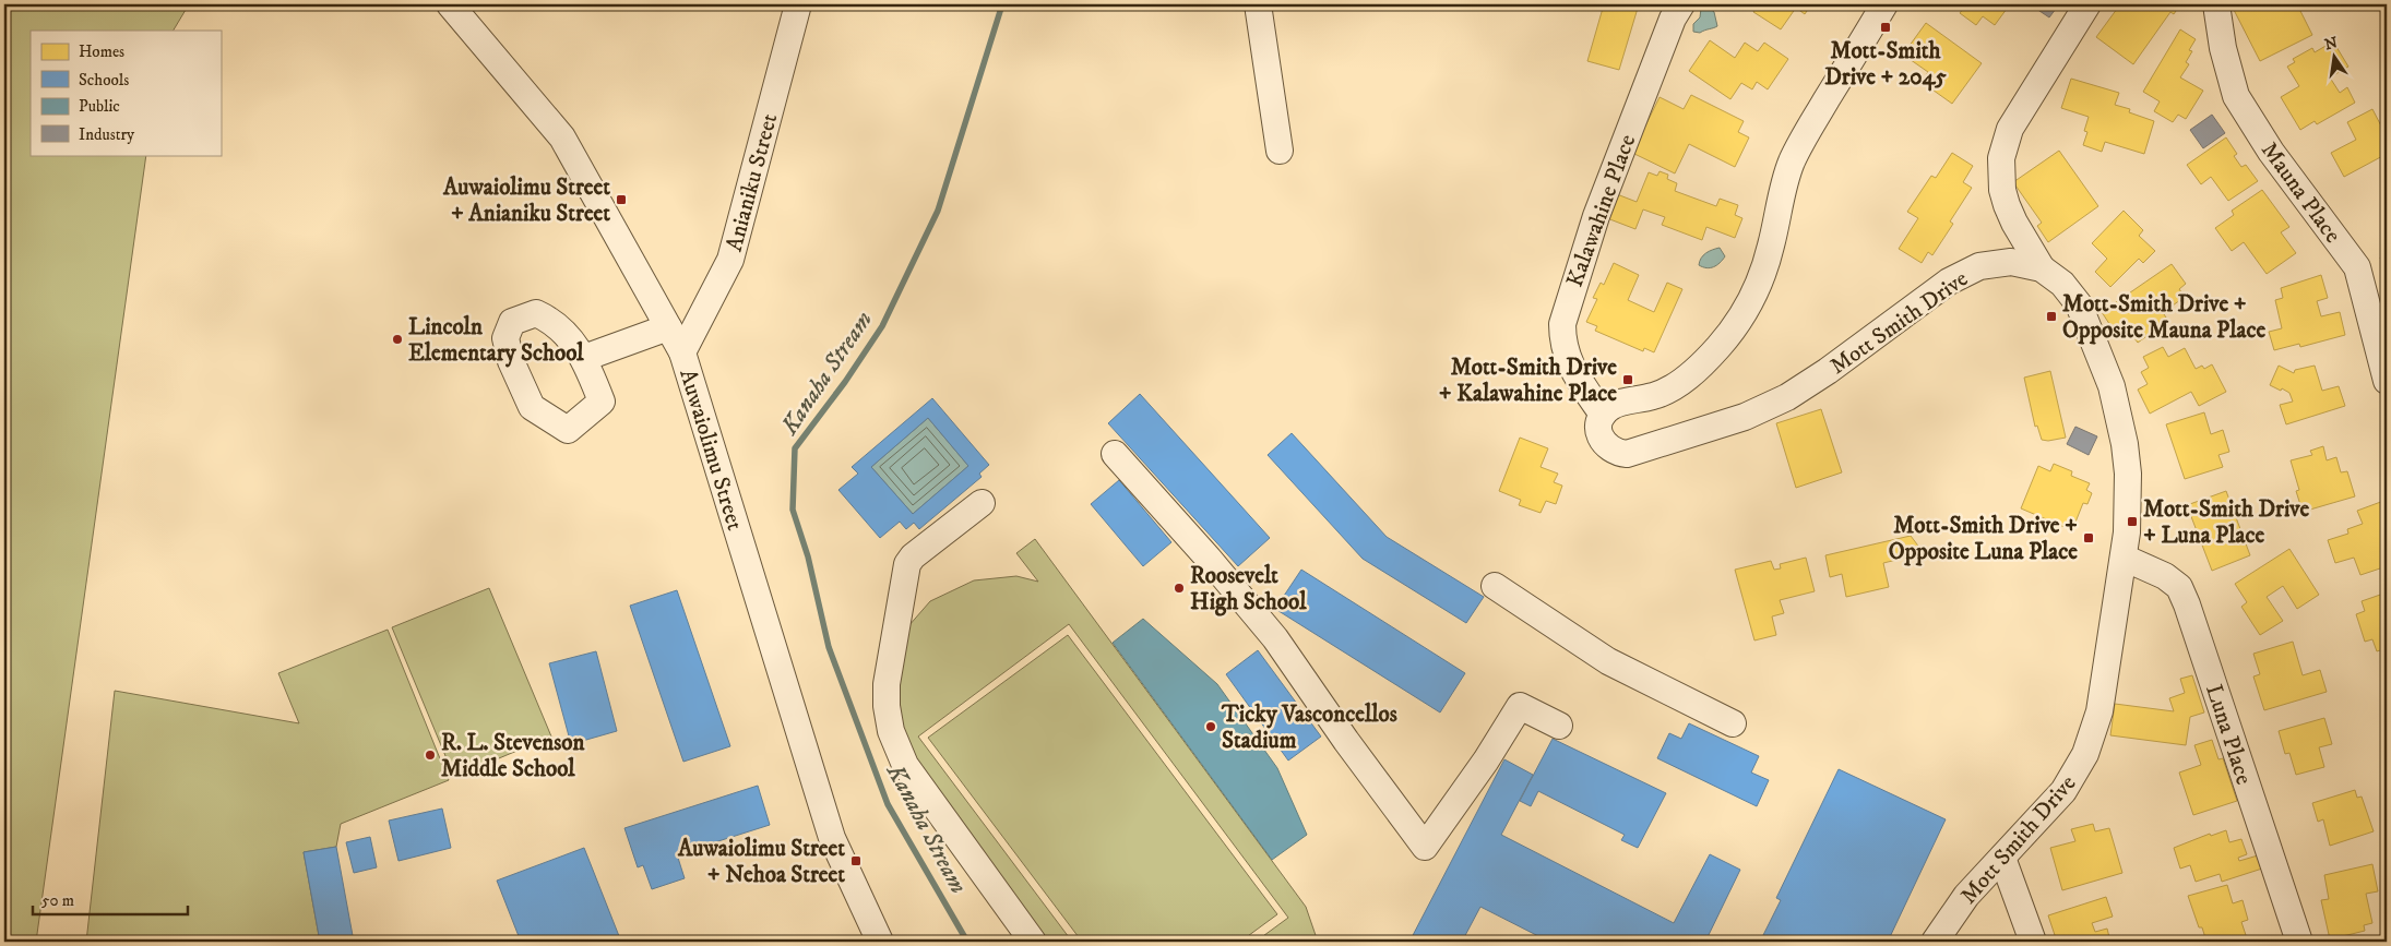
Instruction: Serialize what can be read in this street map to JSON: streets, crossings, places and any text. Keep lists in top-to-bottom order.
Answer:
{
  "streets": {
    "street": [
      "Anianiku Street",
      "Mauna Place",
      "Kalawahine Place",
      "Mott Smith Drive",
      "Auwaiolimu Street",
      "Luna Place"
    ]
  },
  "crossings": [
    ["Anianiku Street", "Auwaiolimu Street"],
    ["Kalawahine Place", "Mott Smith Drive"],
    ["Mott Smith Drive", "Luna Place"]
  ],
  "water": ["Kanaha Stream"],
  "places": {
    "transit": [
      "Mott-Smith Drive + 2045",
      "Auwaiolimu Street + Anianiku Street",
      "Mott-Smith Drive + Opposite Mauna Place",
      "Mott-Smith Drive + Kalawahine Place",
      "Mott-Smith Drive + Luna Place",
      "Mott-Smith Drive + Opposite Luna Place",
      "Auwaiolimu Street + Nehoa Street"
    ],
    "other": [
      "Lincoln Elementary School",
      "Roosevelt High School",
      "Ticky Vasconcellos Stadium",
      "R. L. Stevenson Middle School"
    ]
  },
  "legend": [
    "Homes",
    "Schools",
    "Public",
    "Industry"
  ],
  "scale_bar": "50 m",
  "north": "top"
}
